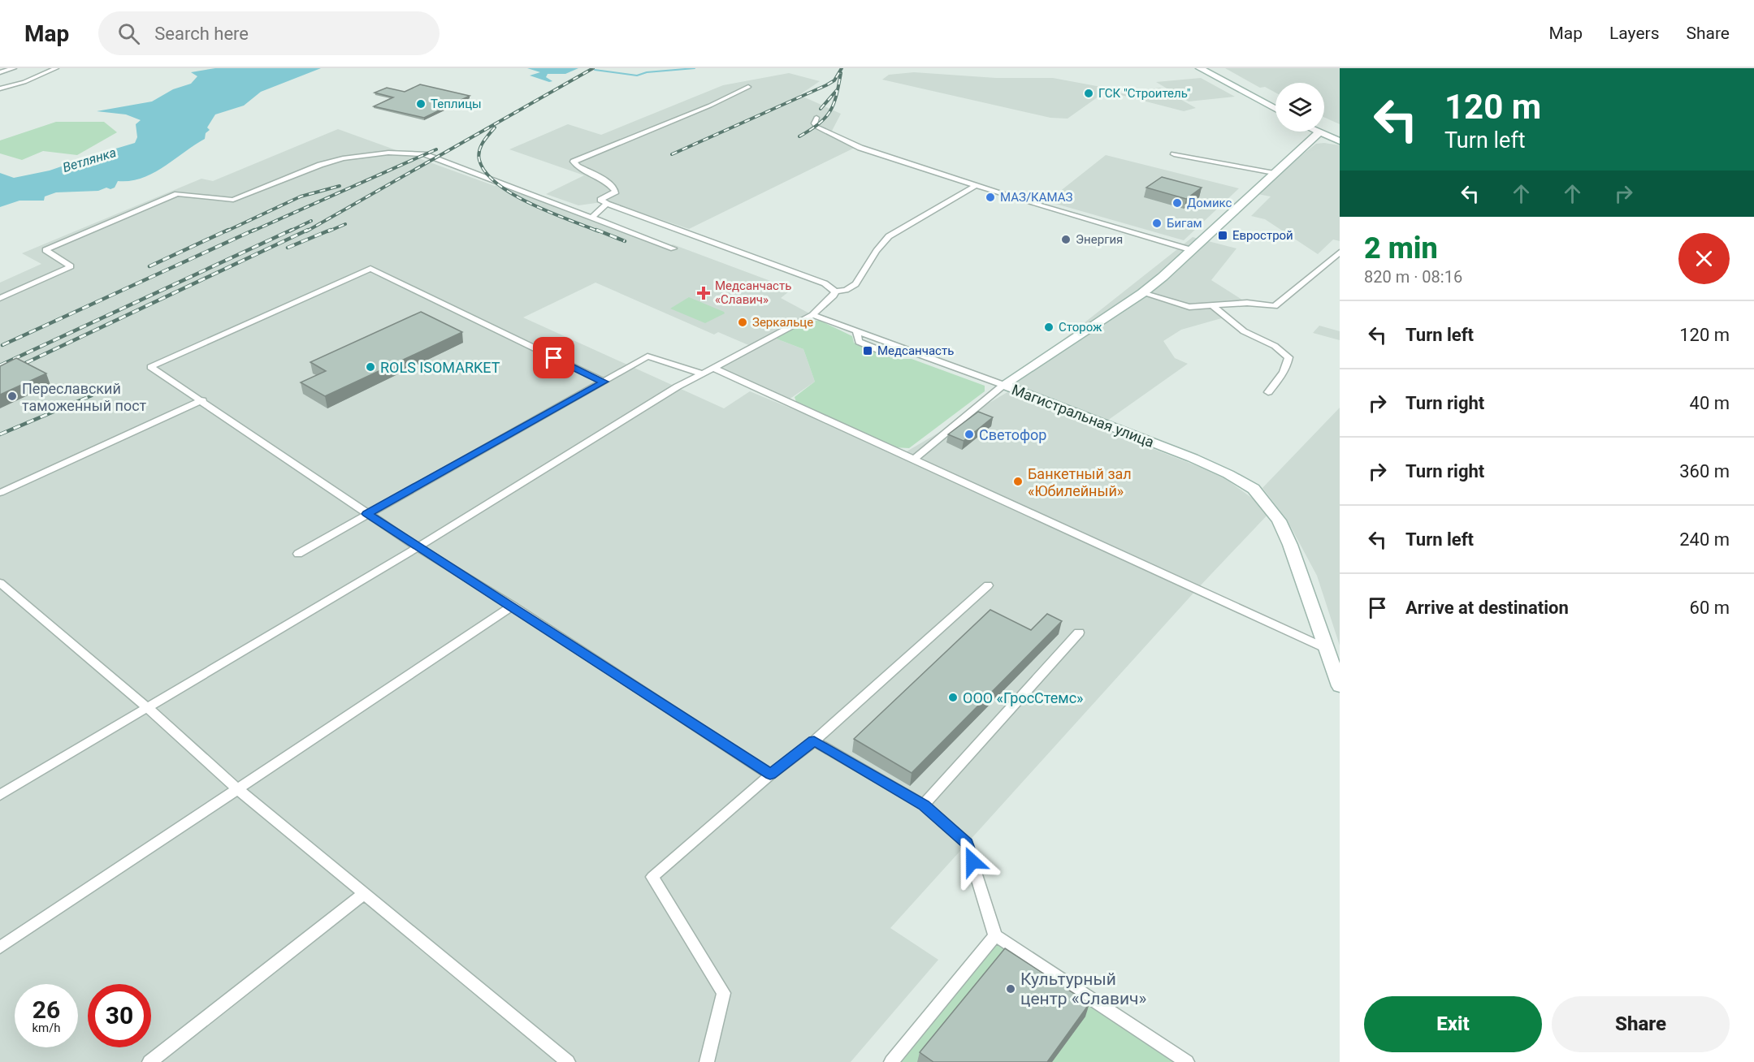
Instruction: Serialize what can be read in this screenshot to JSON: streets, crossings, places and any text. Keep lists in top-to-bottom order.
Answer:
{
  "streets": {
    "main road": ["Магистральная улица"]
  },
  "water": ["Ветлянка"],
  "places": {
    "other": [
      "ГСК \"Строитель\"",
      "Теплицы",
      "МАЗ/КАМАЗ",
      "Домикс",
      "Бигам",
      "Энергия",
      "Зеркальце",
      "Сторож",
      "ROLS ISOMARKET",
      "Переславский таможенный пост",
      "Светофор",
      "Банкетный зал «Юбилейный»",
      "ООО «ГросСтемс»",
      "Культурный центр «Славич»"
    ],
    "transit": ["Еврострой", "Медсанчасть"],
    "health": ["Медсанчасть «Славич»"]
  },
  "page": {
    "header": "Map",
    "search": "Search here",
    "nav": ["Map", "Layers", "Share"],
    "turn": ["120 m", "Turn left"],
    "heading": ["2 min", "820 m · 08:16"],
    "list": [
      {
        "name": "Turn left",
        "value": "120 m"
      },
      {
        "name": "Turn right",
        "value": "40 m"
      },
      {
        "name": "Turn right",
        "value": "360 m"
      },
      {
        "name": "Turn left",
        "value": "240 m"
      },
      {
        "name": "Arrive at destination",
        "value": "60 m"
      }
    ],
    "speed": "26 km/h",
    "limit": "30",
    "buttons": ["Exit", "Share"]
  }
}
